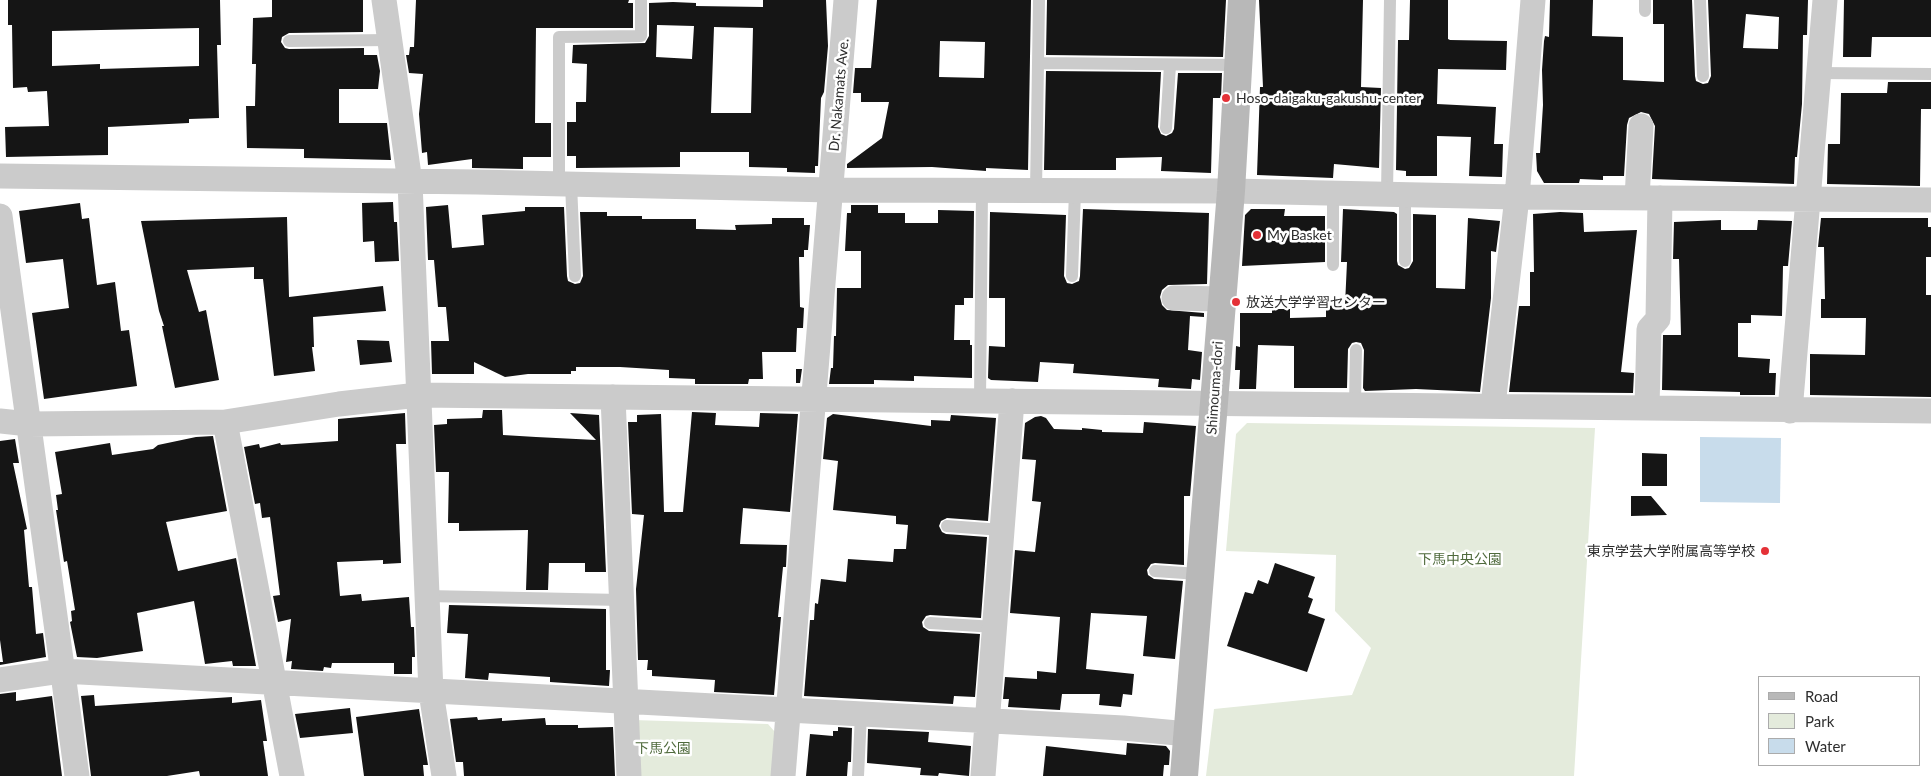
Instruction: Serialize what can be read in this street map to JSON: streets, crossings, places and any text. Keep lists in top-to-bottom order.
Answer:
{
  "streets": {
    "street": ["Dr. Nakamats Ave.", "Shimouma-dori"]
  },
  "parks": ["下馬中央公園", "下馬公園"],
  "places": [
    "Hoso-daigaku-gakushu-center",
    "My Basket",
    "放送大学学習センター",
    "東京学芸大学附属高等学校"
  ],
  "legend": ["Road", "Park", "Water"]
}
